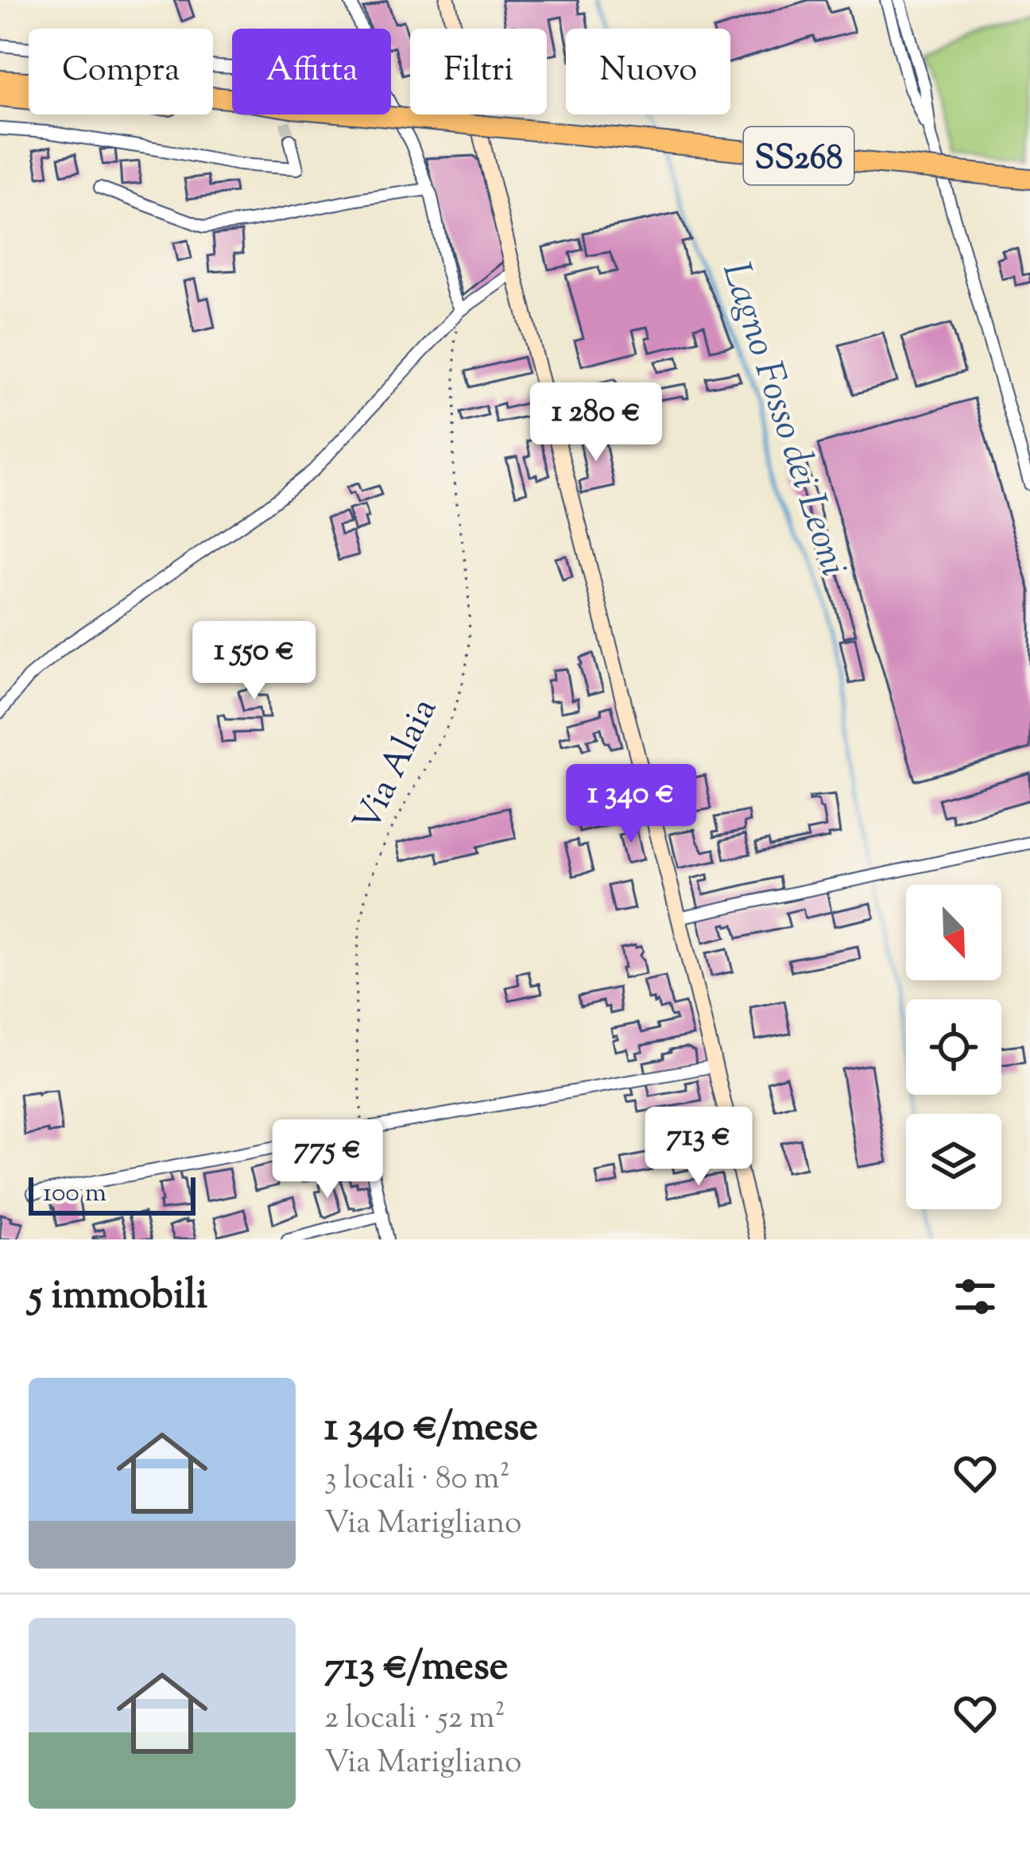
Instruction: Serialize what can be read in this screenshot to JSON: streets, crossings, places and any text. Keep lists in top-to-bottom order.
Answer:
{
  "streets": {
    "highway": ["SS268"],
    "path": ["Via Alaia"]
  },
  "water": ["Lagno Fosso dei Leoni"],
  "scale_bar": "100 m",
  "north": "bottom right",
  "page": {
    "chip": [
      "Compra",
      "Affitta",
      "Filtri",
      "Nuovo"
    ],
    "price": [
      "1 280 €",
      "1 550 €",
      "1 340 €",
      "713 €",
      "775 €"
    ],
    "scale": "100 m",
    "heading": "5 immobili",
    "list": [
      {
        "name": "1 340 €/mese",
        "note": "3 locali · 80 m² · Via Marigliano"
      },
      {
        "name": "713 €/mese",
        "note": "2 locali · 52 m² · Via Marigliano"
      }
    ]
  }
}
